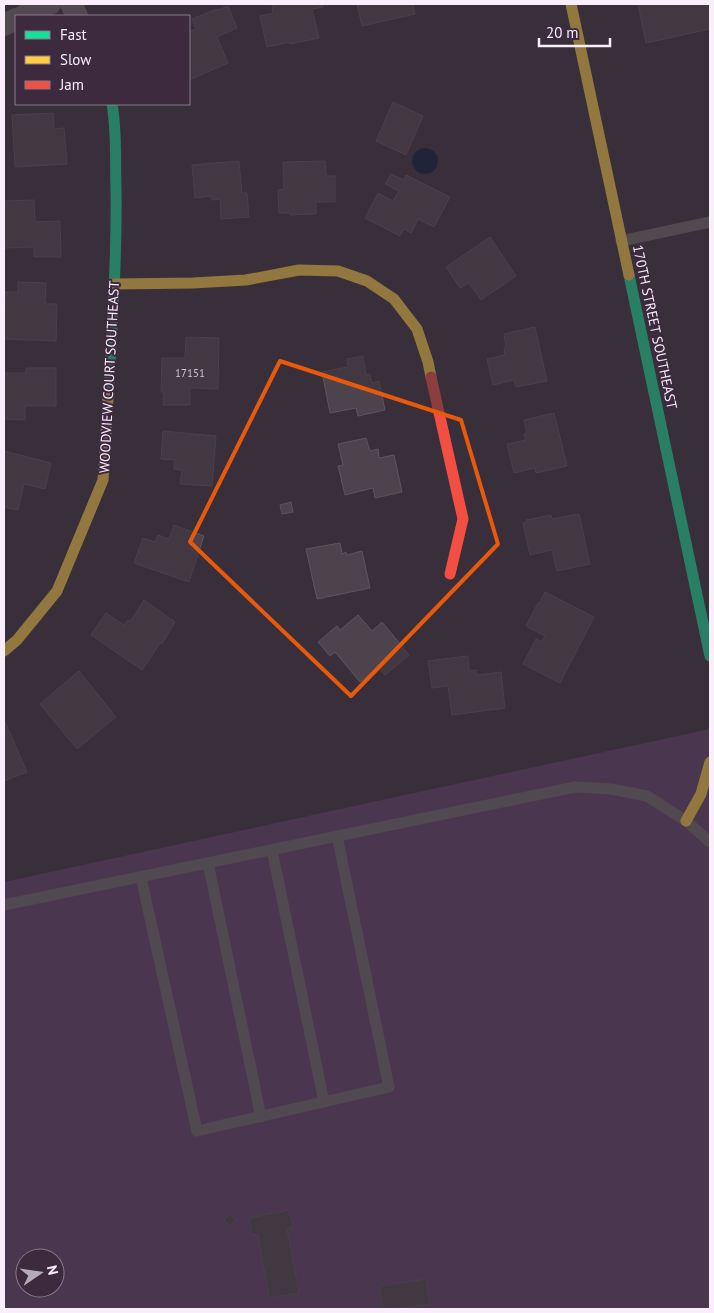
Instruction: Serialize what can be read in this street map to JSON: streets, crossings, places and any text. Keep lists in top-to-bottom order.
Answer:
{
  "streets": {
    "street": ["170TH STREET SOUTHEAST", "WOODVIEW COURT SOUTHEAST"]
  },
  "house_numbers": ["17151"],
  "legend": ["Fast", "Slow", "Jam"],
  "scale_bar": "20 m",
  "north": "right"
}
